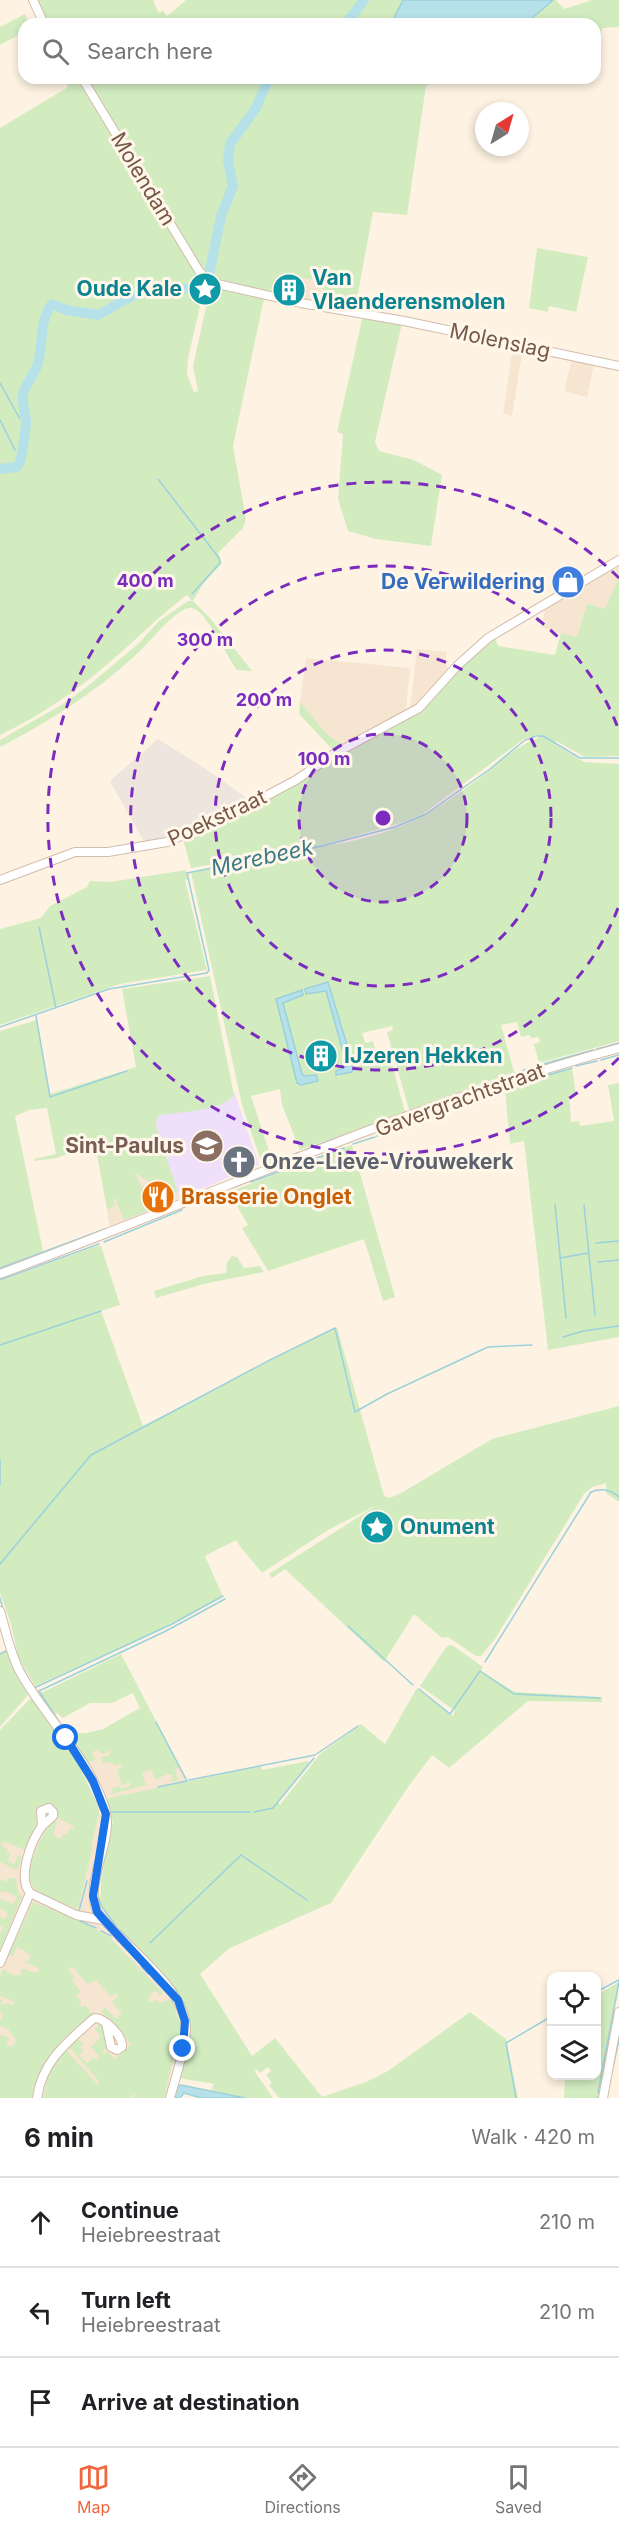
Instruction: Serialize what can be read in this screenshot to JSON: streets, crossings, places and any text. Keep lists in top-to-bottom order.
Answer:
{
  "streets": {
    "street": [
      "Molendam",
      "Molenslag",
      "Poekstraat",
      "Gavergrachtstraat"
    ]
  },
  "crossings": [
    ["Molendam", "Molenslag"]
  ],
  "water": ["Merebeek"],
  "places": {
    "place": ["Oude Kale", "Onument"],
    "building": ["Van Vlaenderensmolen", "IJzeren Hekken"],
    "shop": ["De Verwildering"],
    "school or university": ["Sint-Paulus"],
    "church": ["Onze-Lieve-Vrouwekerk"],
    "restaurant": ["Brasserie Onglet"]
  },
  "north": "top right",
  "page": {
    "search": "Search here",
    "heading": ["6 min", "Walk · 420 m"],
    "list": [
      ["Continue", "Heiebreestraat", "210 m"],
      ["Turn left", "Heiebreestraat", "210 m"],
      "Arrive at destination"
    ],
    "nav": ["Map", "Directions", "Saved"]
  },
  "rings": [
    "400 m",
    "300 m",
    "200 m",
    "100 m"
  ]
}
